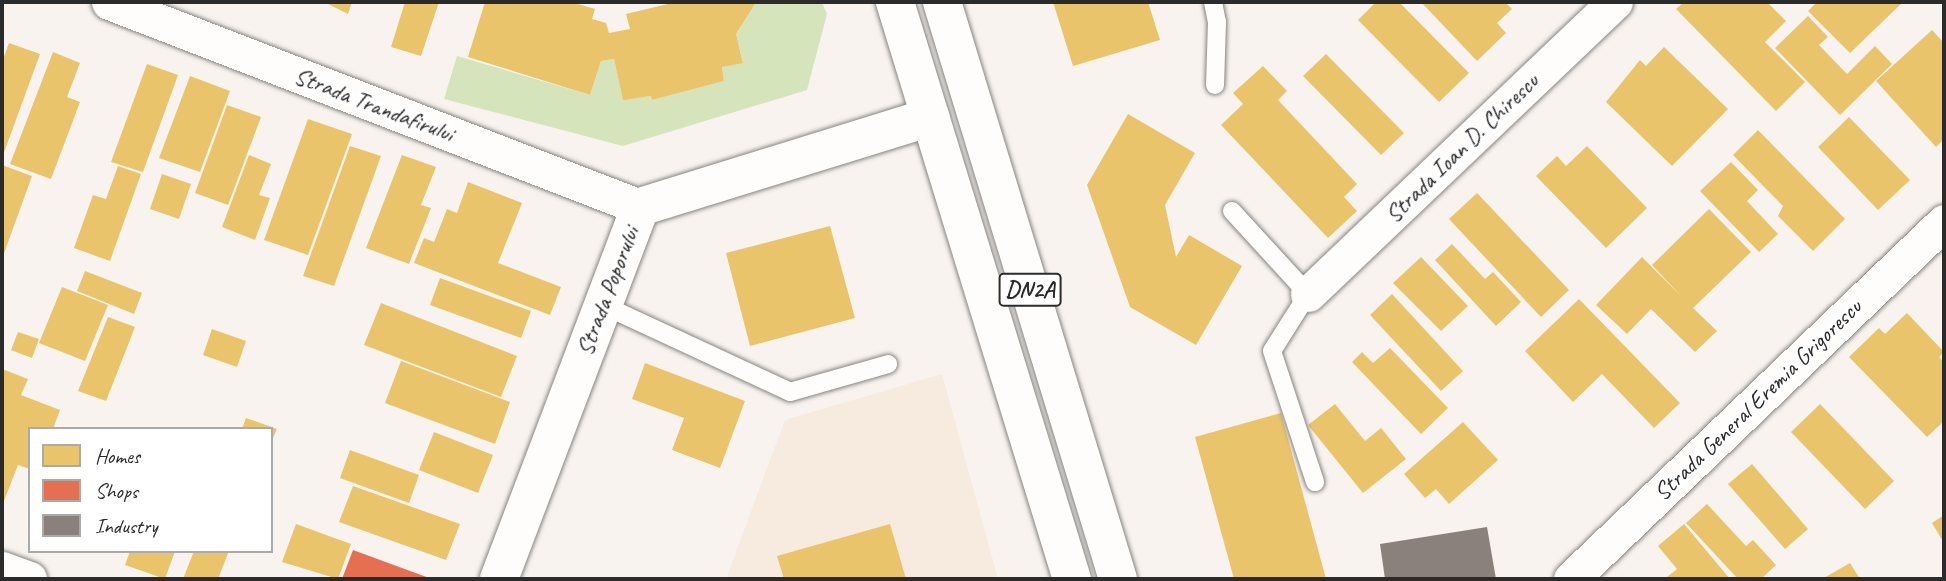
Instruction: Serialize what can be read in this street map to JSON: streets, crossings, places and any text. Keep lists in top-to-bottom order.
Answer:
{
  "streets": {
    "main road": ["DN2A", "Strada Poporului"],
    "street": ["Strada Trandafirului", "Strada Ioan D. Chirescu", "Strada General Eremia Grigorescu"]
  },
  "crossings": [
    ["Strada Trandafirului", "Strada Poporului"],
    ["DN2A", "Strada Poporului"]
  ],
  "legend": ["Homes", "Shops", "Industry"]
}
